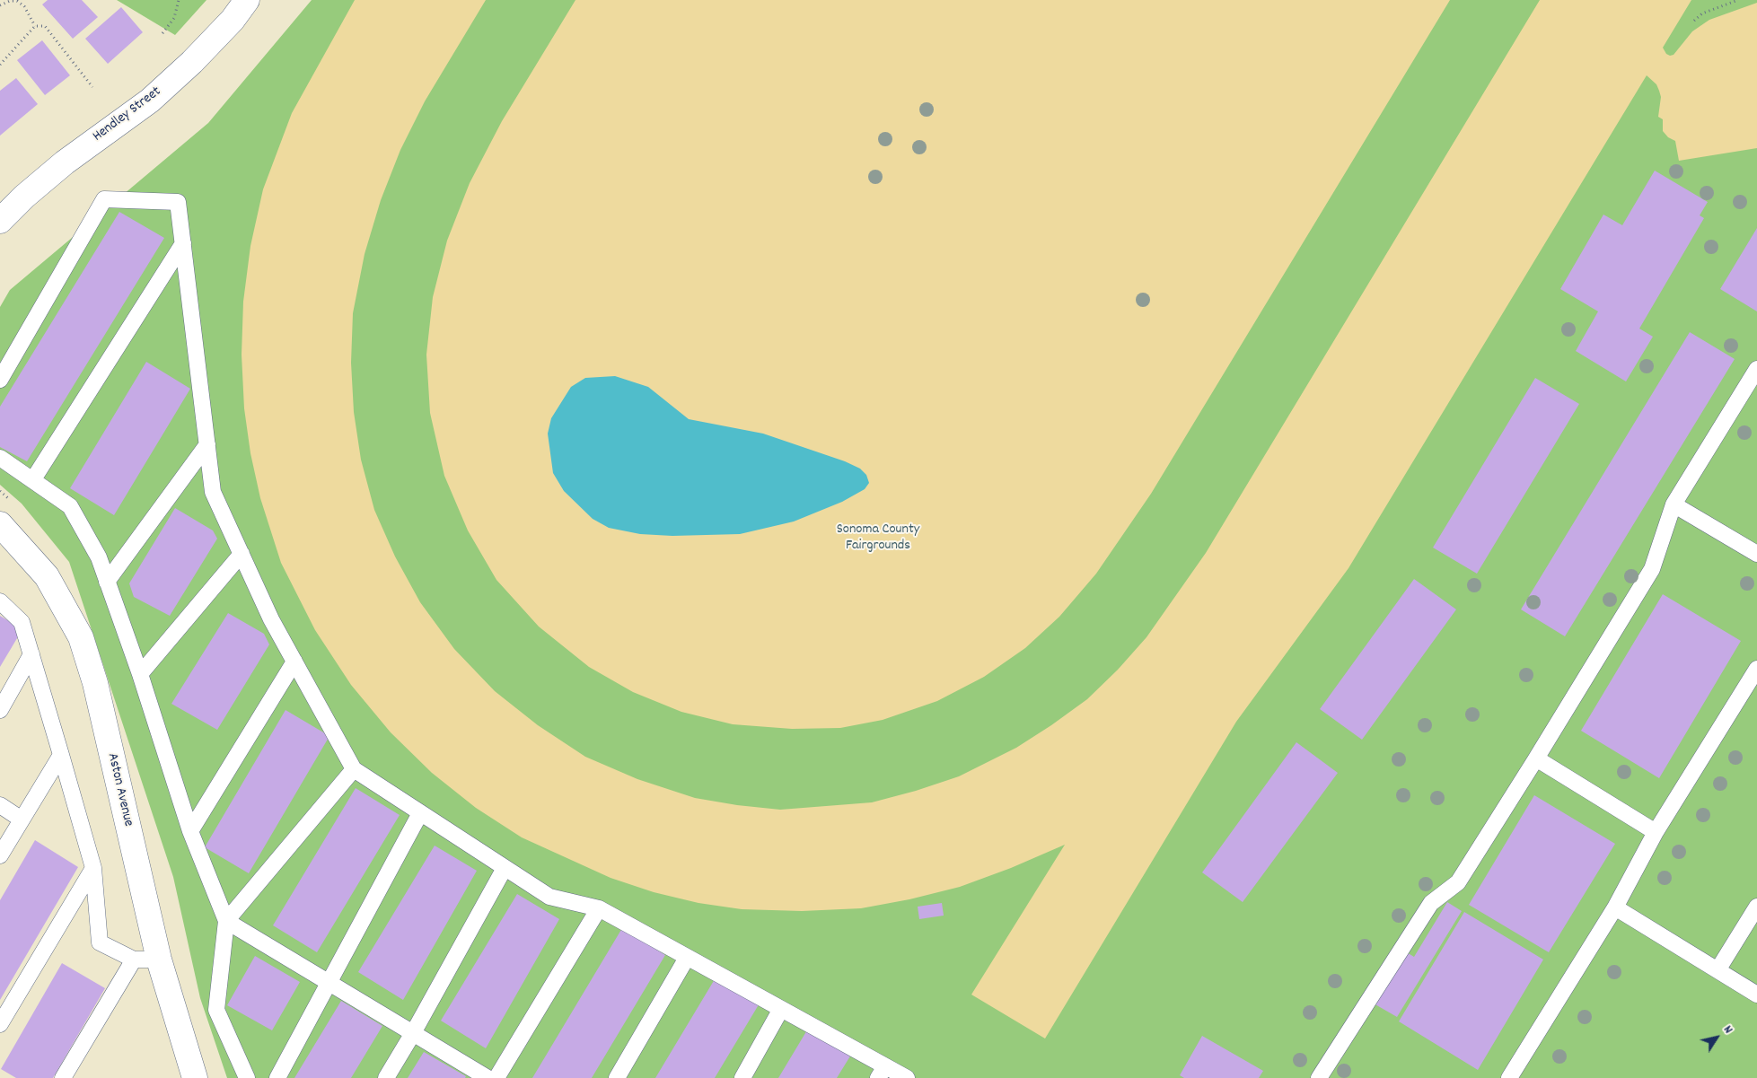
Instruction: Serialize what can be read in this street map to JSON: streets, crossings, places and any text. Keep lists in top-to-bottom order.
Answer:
{
  "streets": {
    "street": ["Hendley Street", "Aston Avenue"]
  },
  "parks": ["Sonoma County Fairgrounds"],
  "north": "top right"
}
